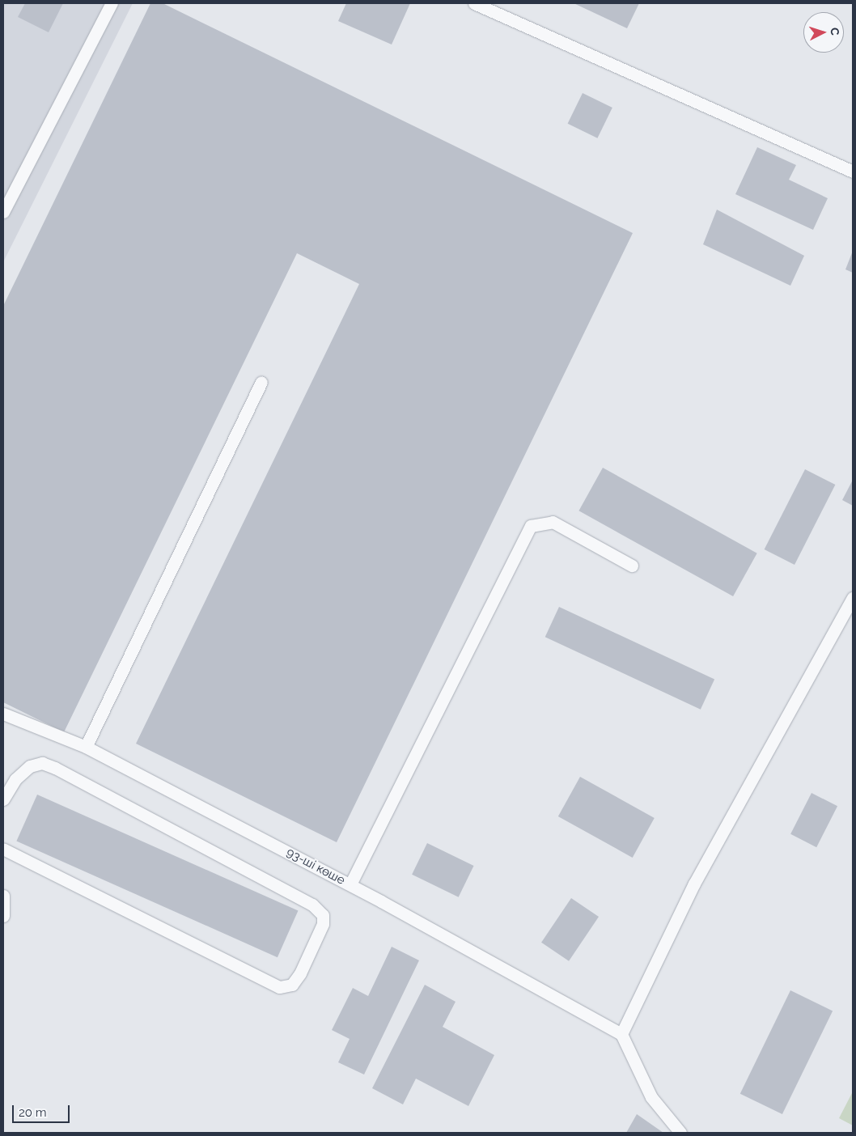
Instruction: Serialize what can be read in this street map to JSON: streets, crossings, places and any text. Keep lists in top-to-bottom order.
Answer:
{
  "streets": {
    "lane": ["93-ші көше"]
  },
  "scale_bar": "20 m",
  "north": "right"
}
